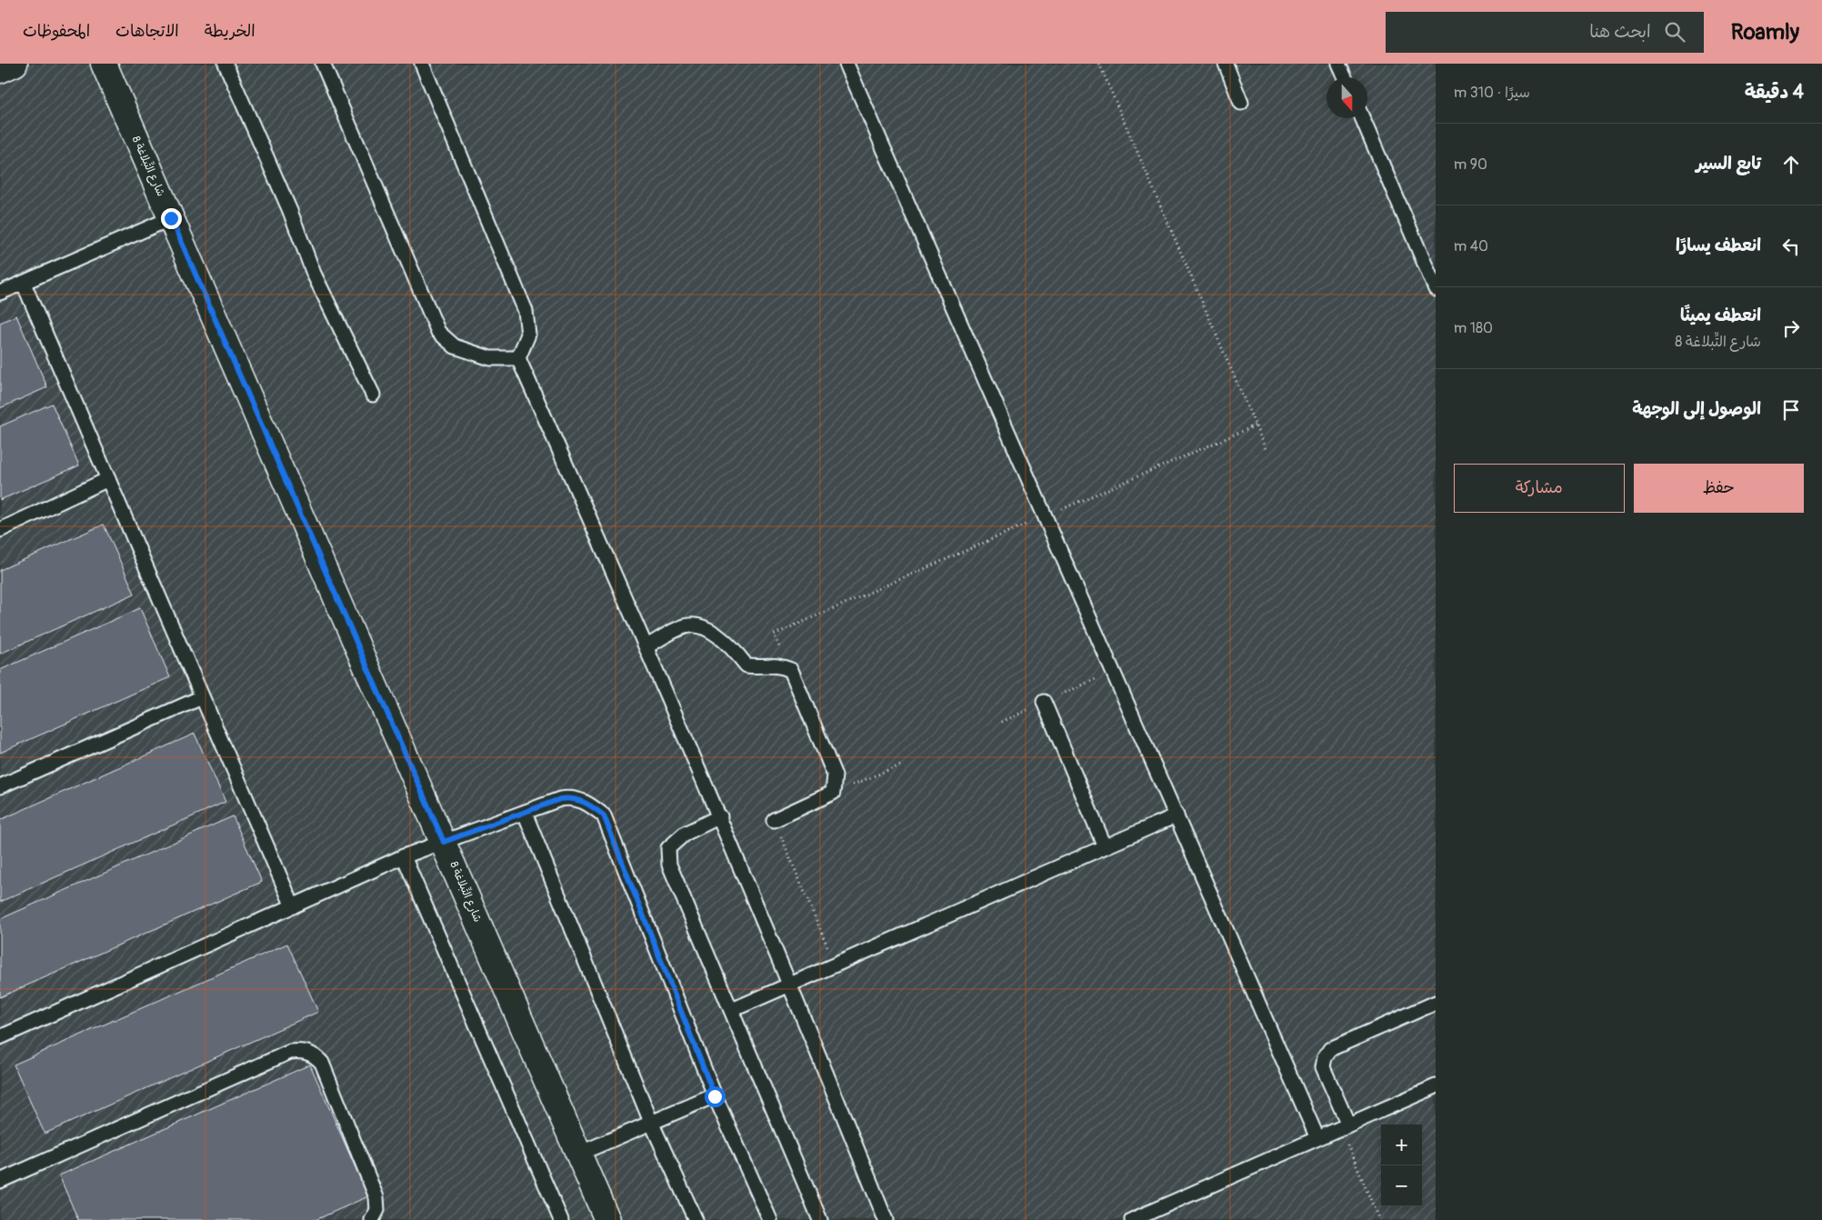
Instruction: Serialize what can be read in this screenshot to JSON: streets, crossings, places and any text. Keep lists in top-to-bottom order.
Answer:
{
  "streets": {
    "street": ["شارع التِّبلاغة 8"]
  },
  "north": "bottom",
  "page": {
    "header": "Roamly",
    "search": "ابحث هنا",
    "nav": ["الخريطة", "الاتجاهات", "المحفوظات"],
    "heading": ["4 دقيقة", "سيرًا · 310 m"],
    "list": [
      ["تابع السير", "90 m"],
      ["انعطف يسارًا", "40 m"],
      ["انعطف يمينًا", "شارع التِّبلاغة 8", "180 m"],
      "الوصول إلى الوجهة"
    ],
    "buttons": ["حفظ", "مشاركة"],
    "map_buttons": ["+", "−"]
  }
}
